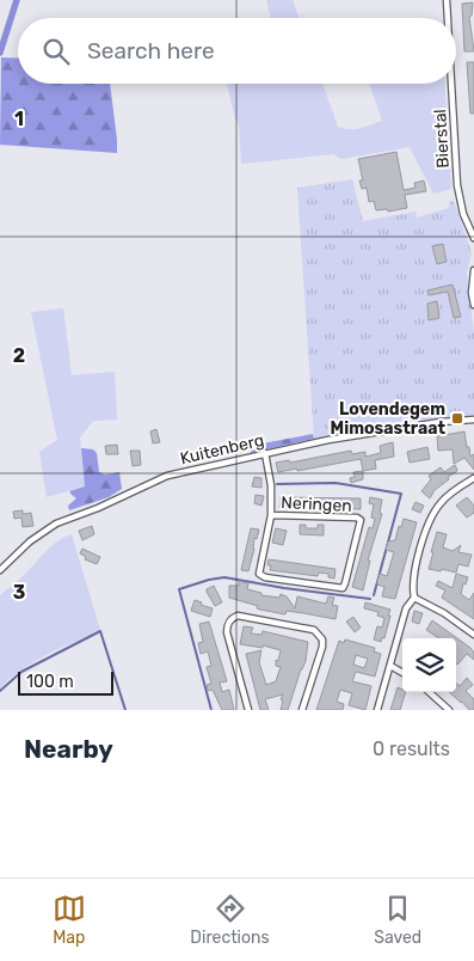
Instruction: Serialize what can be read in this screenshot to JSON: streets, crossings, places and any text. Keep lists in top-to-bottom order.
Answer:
{
  "streets": {
    "street": ["Bierstal", "Kuitenberg", "Neringen"]
  },
  "crossings": [
    ["Kuitenberg", "Neringen"]
  ],
  "places": {
    "transit": ["Lovendegem Mimosastraat"]
  },
  "scale_bar": "100 m",
  "page": {
    "search": "Search here",
    "scale": "100 m",
    "heading": ["Nearby", "0 results"],
    "nav": ["Map", "Directions", "Saved"]
  },
  "grid": {
    "rows": ["1", "2", "3"]
  }
}
